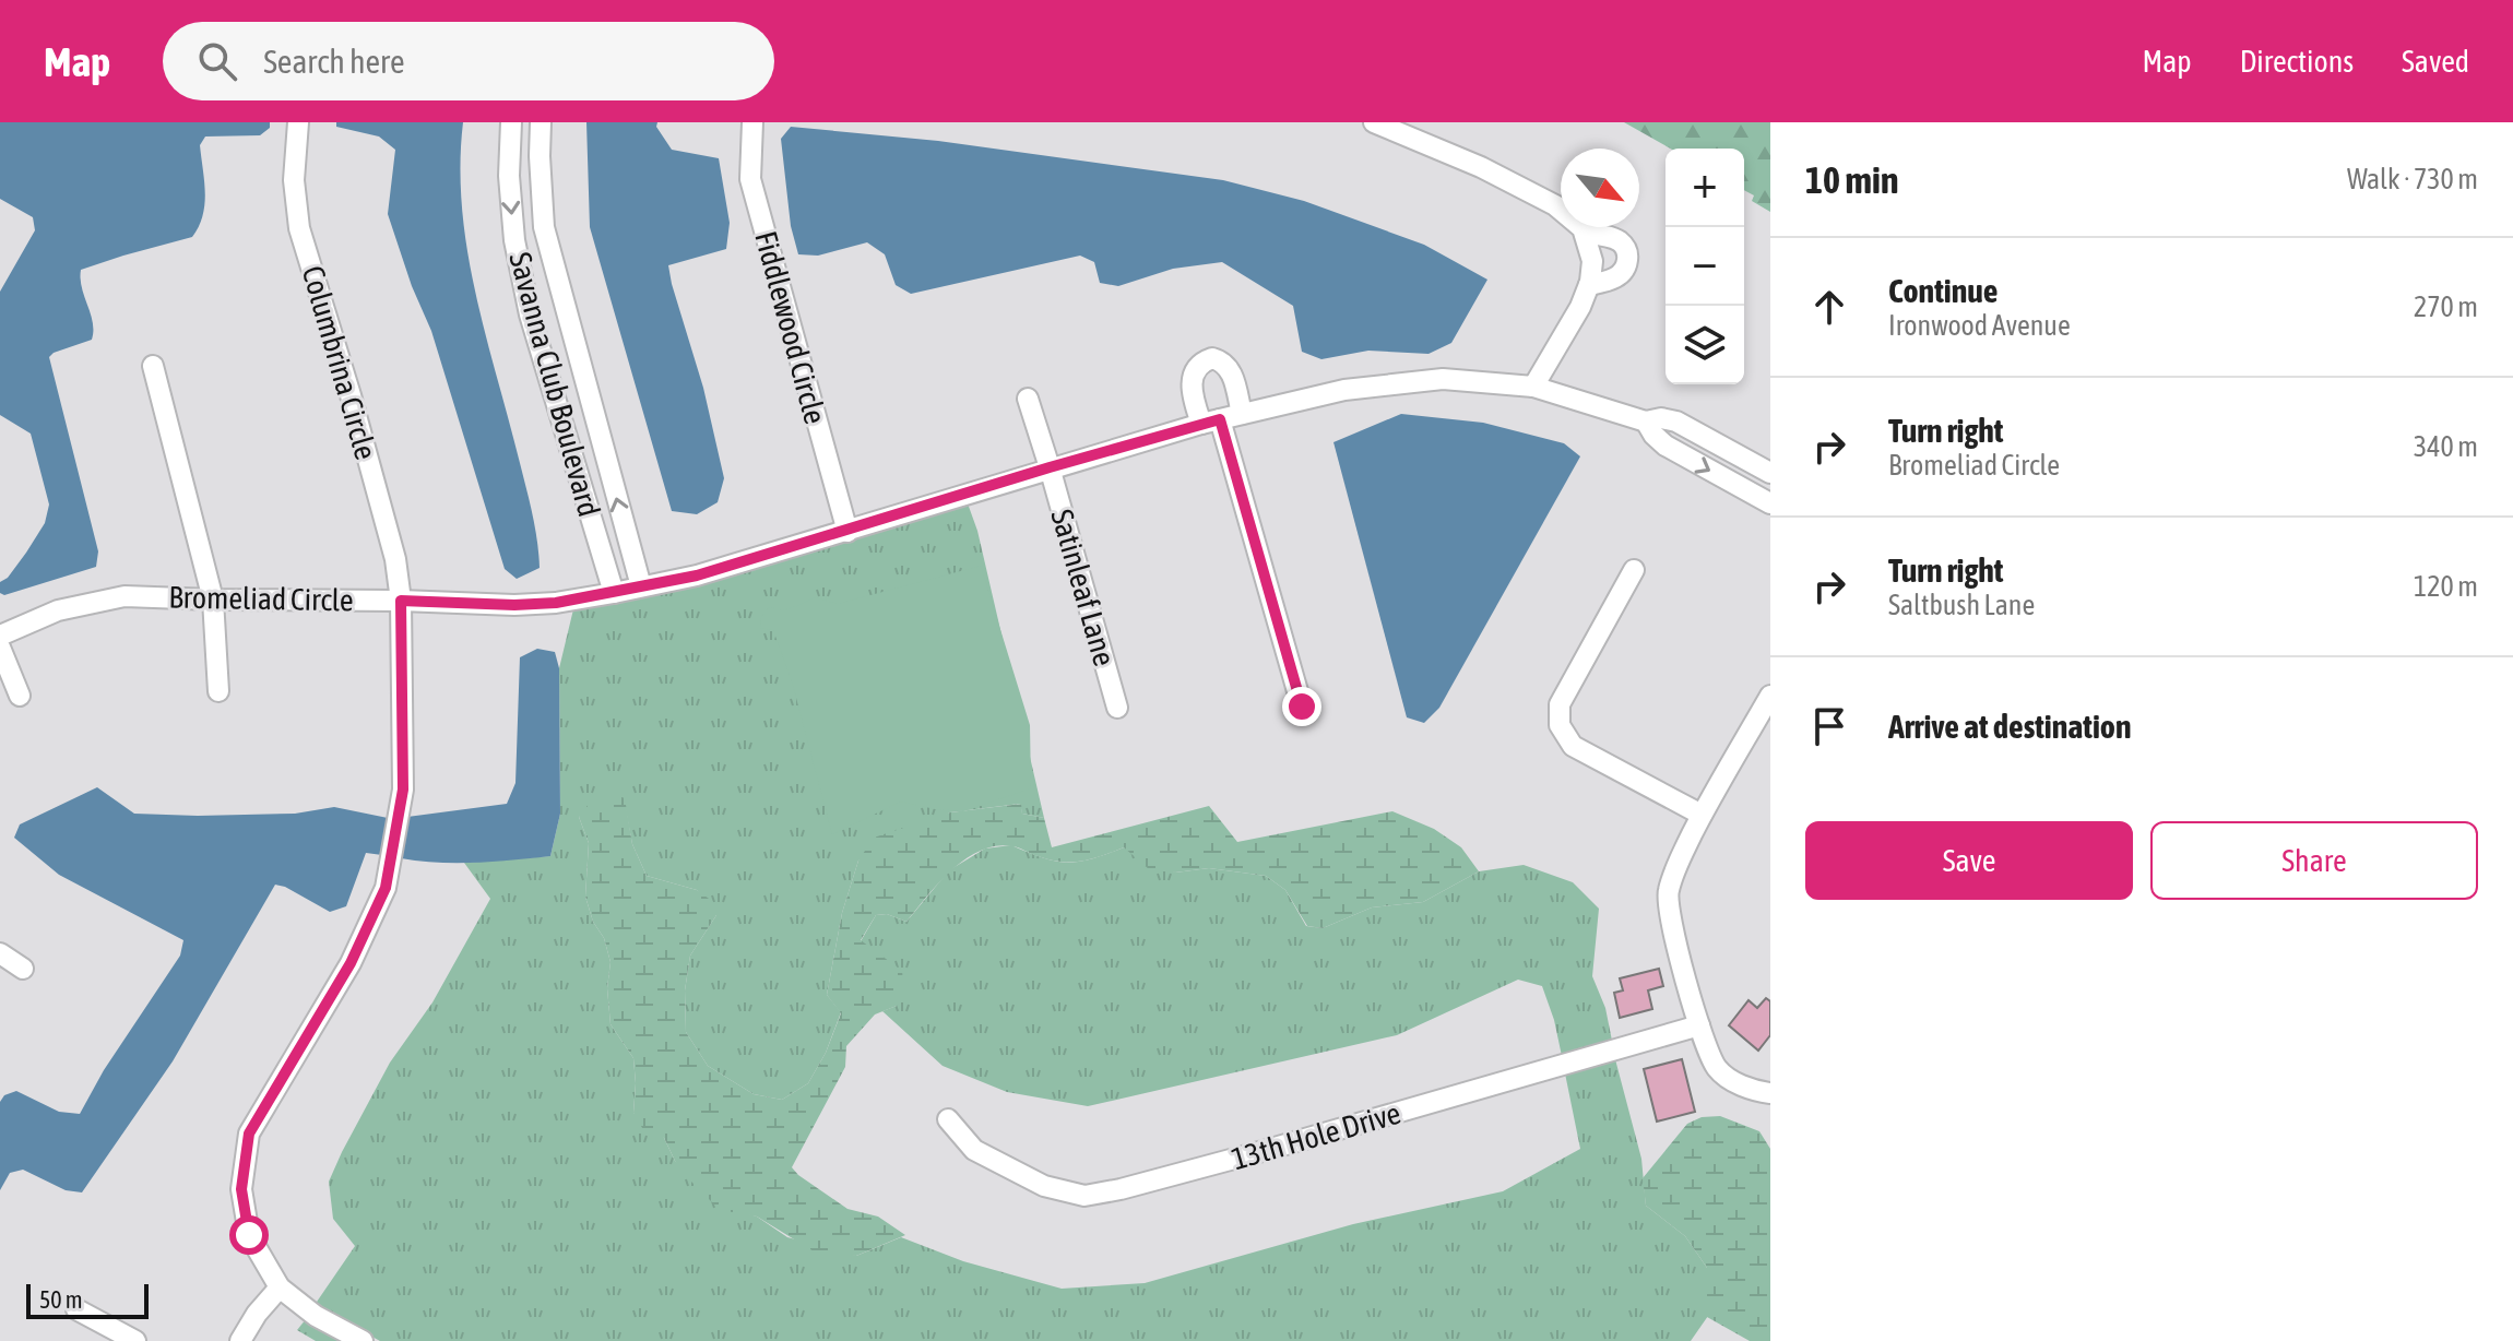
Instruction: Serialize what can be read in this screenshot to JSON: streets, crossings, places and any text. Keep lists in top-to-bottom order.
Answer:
{
  "streets": {
    "street": [
      "Fiddlewood Circle",
      "Columbrina Circle",
      "Savanna Club Boulevard",
      "Satinleaf Lane",
      "Bromeliad Circle",
      "13th Hole Drive"
    ]
  },
  "crossings": [
    ["Fiddlewood Circle", "Bromeliad Circle"],
    ["Columbrina Circle", "Bromeliad Circle"],
    ["Savanna Club Boulevard", "Bromeliad Circle"],
    ["Satinleaf Lane", "Bromeliad Circle"]
  ],
  "scale_bar": "50 m",
  "north": "bottom right",
  "page": {
    "header": "Map",
    "search": "Search here",
    "nav": ["Map", "Directions", "Saved"],
    "heading": ["10 min", "Walk · 730 m"],
    "map_buttons": ["+", "−"],
    "list": [
      ["Continue", "Ironwood Avenue", "270 m"],
      ["Turn right", "Bromeliad Circle", "340 m"],
      ["Turn right", "Saltbush Lane", "120 m"],
      "Arrive at destination"
    ],
    "buttons": ["Save", "Share"],
    "scale": "50 m"
  }
}
